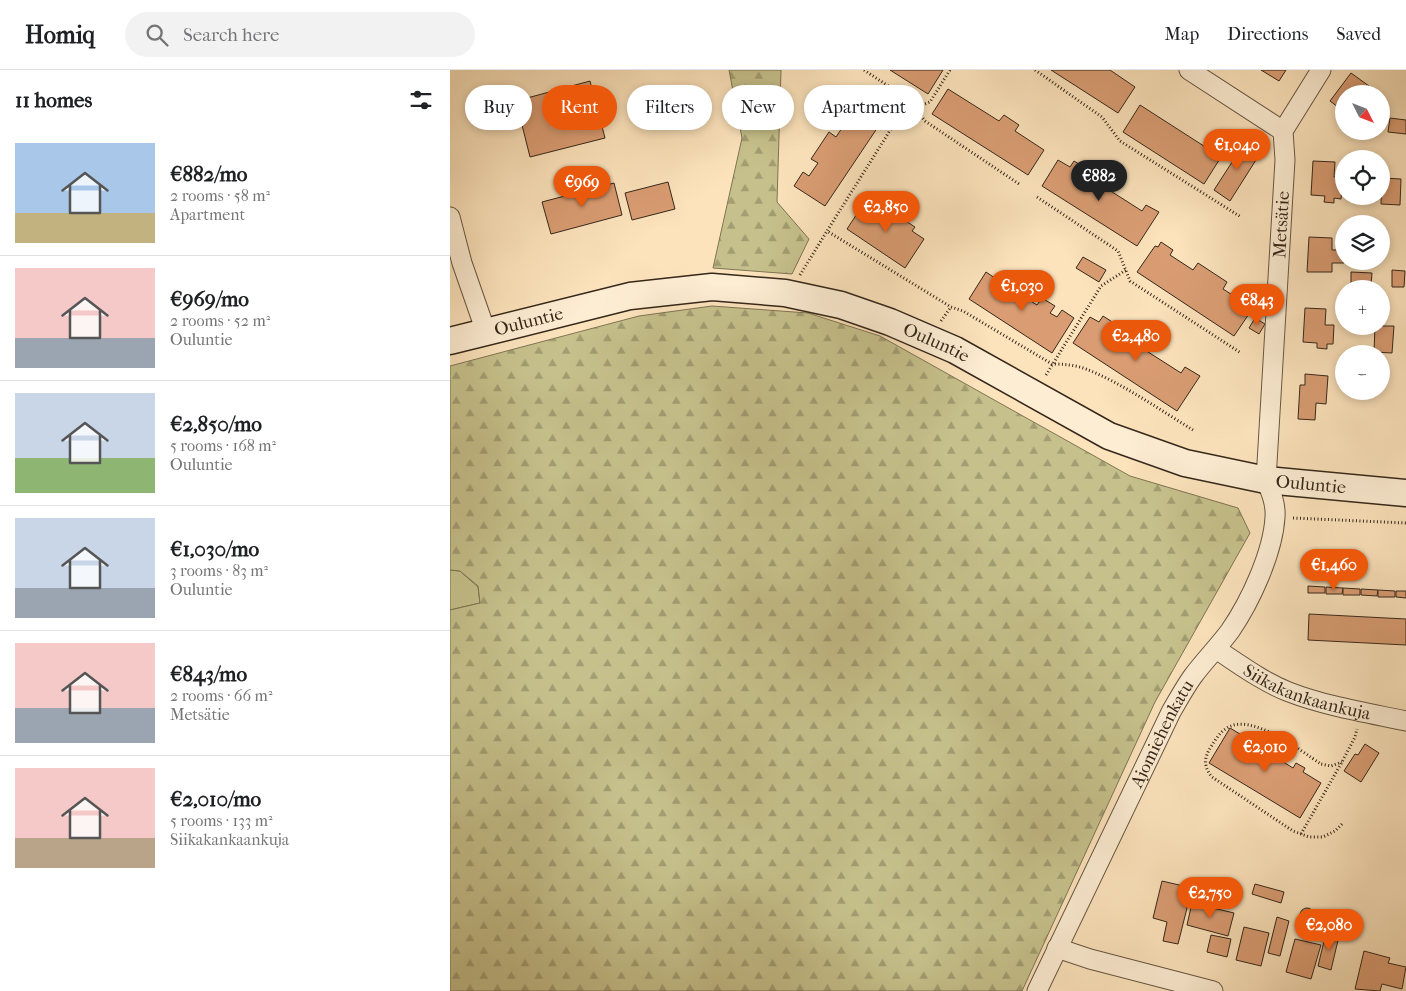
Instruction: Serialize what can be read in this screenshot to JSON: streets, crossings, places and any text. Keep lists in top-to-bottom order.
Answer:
{
  "streets": {
    "street": [
      "Metsätie",
      "Ouluntie",
      "Siikakankaankuja",
      "Ajomiehenkatu"
    ]
  },
  "crossings": [
    ["Metsätie", "Ouluntie"],
    ["Metsätie", "Ajomiehenkatu"],
    ["Ouluntie", "Ajomiehenkatu"],
    ["Siikakankaankuja", "Ajomiehenkatu"]
  ],
  "north": "bottom right",
  "page": {
    "header": "Homiq",
    "search": "Search here",
    "nav": ["Map", "Directions", "Saved"],
    "heading": "11 homes",
    "map_buttons": ["+", "−"],
    "chip": [
      "Buy",
      "Rent",
      "Filters",
      "New",
      "Apartment"
    ],
    "price": [
      "€1,040",
      "€882",
      "€969",
      "€2,850",
      "€1,030",
      "€843",
      "€2,480",
      "€1,460",
      "€2,010",
      "€2,750",
      "€2,080"
    ],
    "list": [
      {
        "name": "€882/mo",
        "note": "2 rooms · 58 m² · Apartment"
      },
      {
        "name": "€969/mo",
        "note": "2 rooms · 52 m² · Ouluntie"
      },
      {
        "name": "€2,850/mo",
        "note": "5 rooms · 168 m² · Ouluntie"
      },
      {
        "name": "€1,030/mo",
        "note": "3 rooms · 83 m² · Ouluntie"
      },
      {
        "name": "€843/mo",
        "note": "2 rooms · 66 m² · Metsätie"
      },
      {
        "name": "€2,010/mo",
        "note": "5 rooms · 133 m² · Siikakankaankuja"
      }
    ]
  }
}
